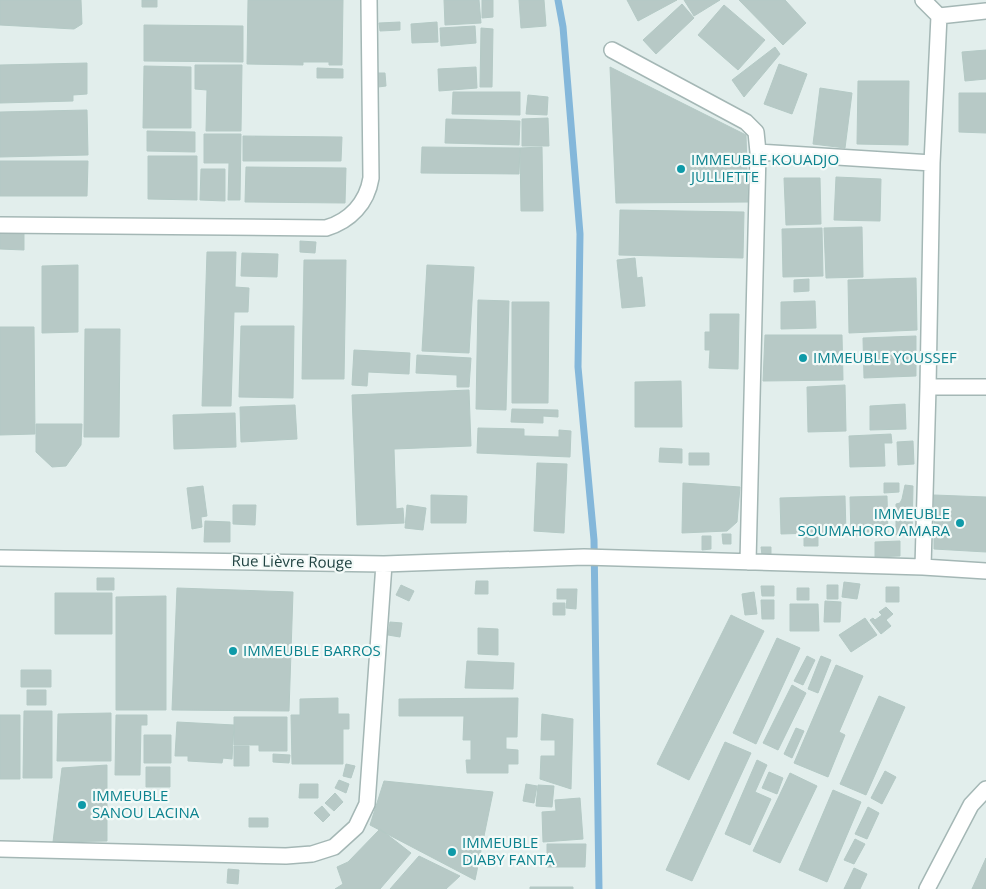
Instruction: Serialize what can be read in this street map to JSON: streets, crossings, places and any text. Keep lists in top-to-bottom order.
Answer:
{
  "streets": {
    "street": ["Rue Lièvre Rouge"]
  },
  "places": [
    "IMMEUBLE KOUADJO JULLIETTE",
    "IMMEUBLE YOUSSEF",
    "IMMEUBLE SOUMAHORO AMARA",
    "IMMEUBLE BARROS",
    "IMMEUBLE SANOU LACINA",
    "IMMEUBLE DIABY FANTA"
  ]
}
